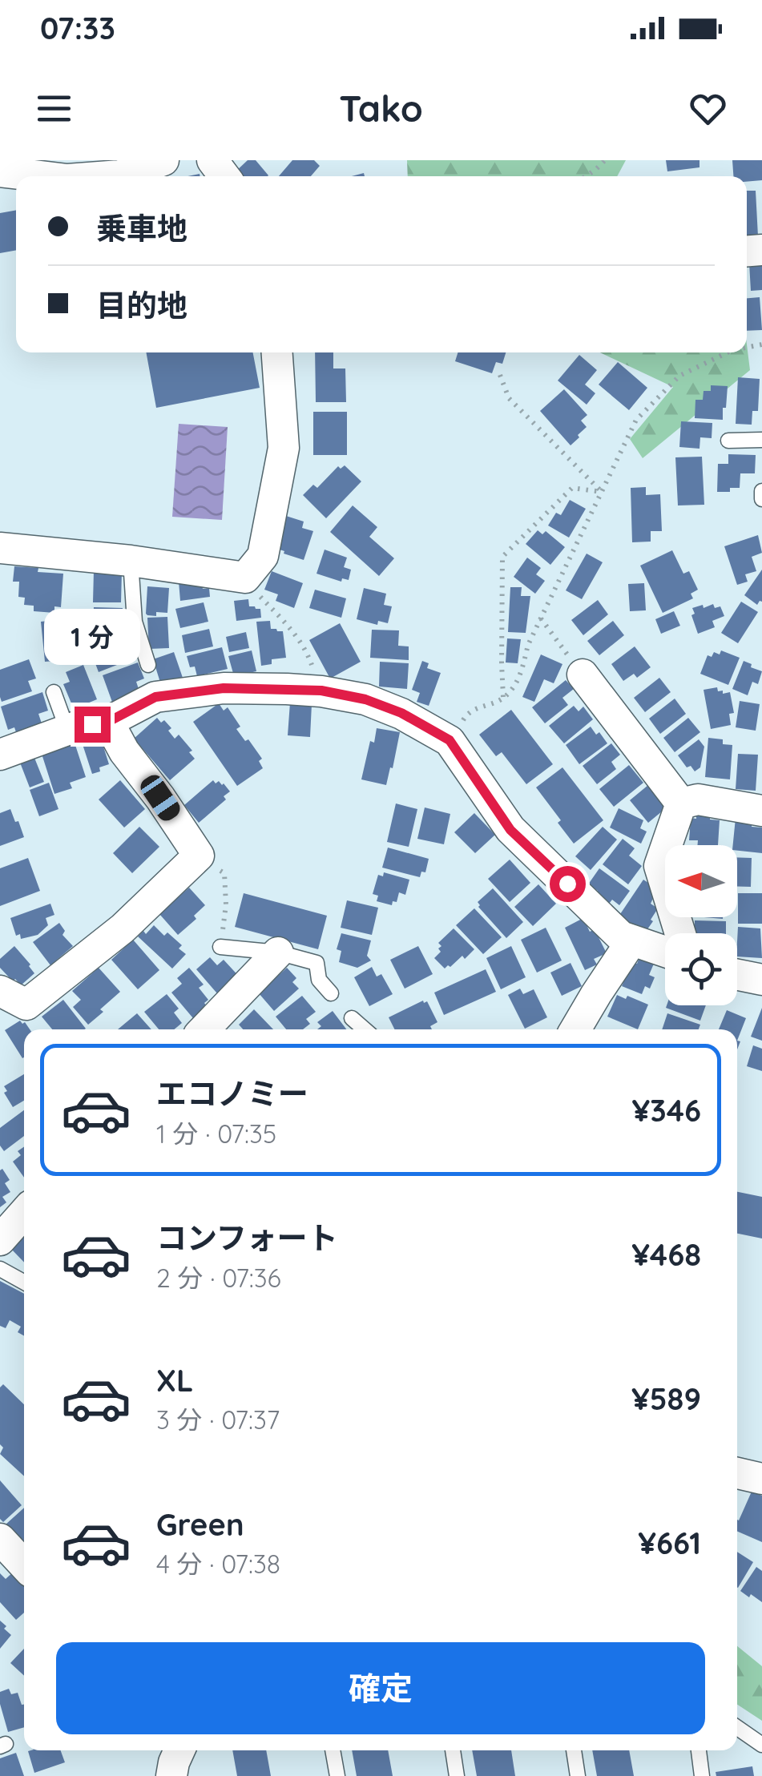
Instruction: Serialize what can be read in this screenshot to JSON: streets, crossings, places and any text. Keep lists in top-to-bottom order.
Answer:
{
  "north": "left",
  "page": {
    "status": "07:33",
    "header": "Tako",
    "banner": ["乗車地", "目的地"],
    "bubble": "1 分",
    "list": [
      {
        "name": "エコノミー",
        "note": "1 分 · 07:35",
        "value": "¥346"
      },
      {
        "name": "コンフォート",
        "note": "2 分 · 07:36",
        "value": "¥468"
      },
      {
        "name": "XL",
        "note": "3 分 · 07:37",
        "value": "¥589"
      },
      {
        "name": "Green",
        "note": "4 分 · 07:38",
        "value": "¥661"
      }
    ],
    "buttons": "確定"
  }
}
